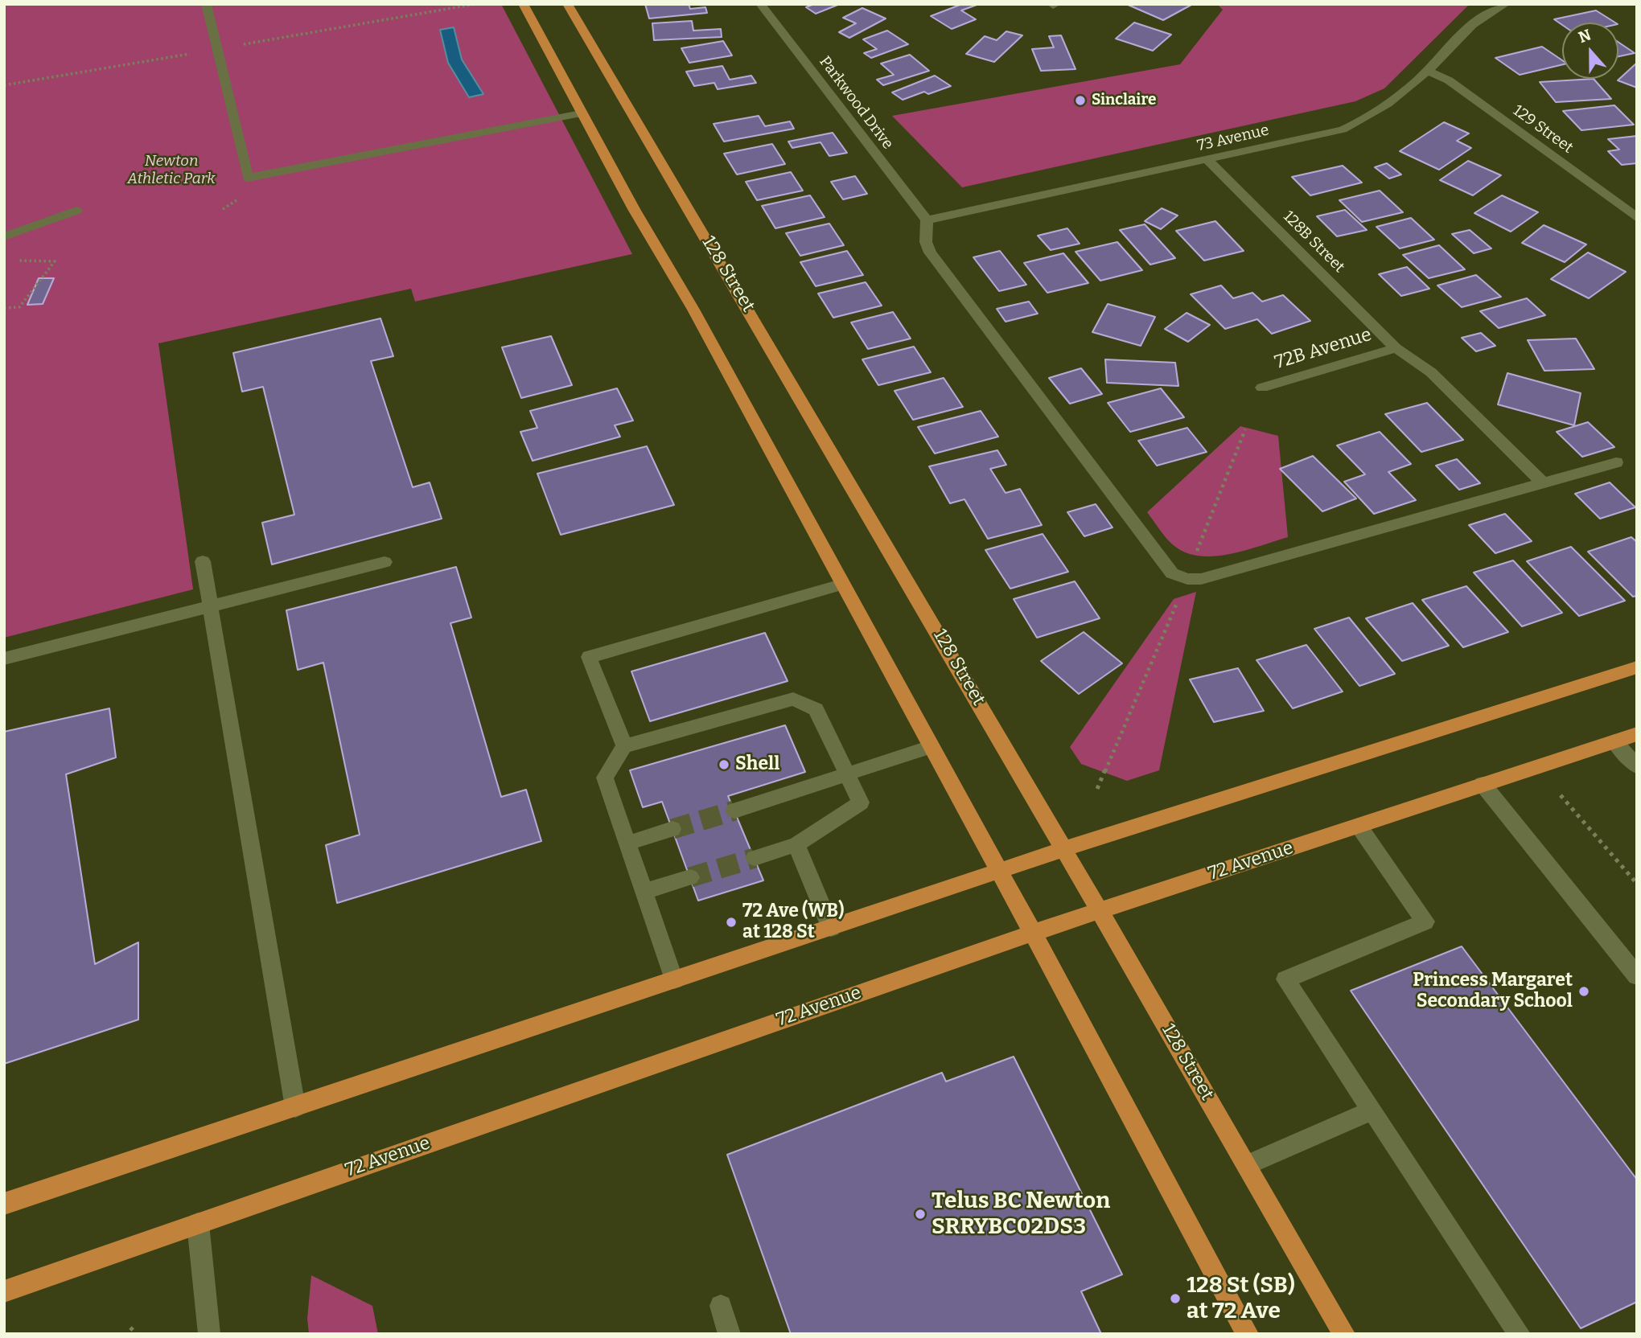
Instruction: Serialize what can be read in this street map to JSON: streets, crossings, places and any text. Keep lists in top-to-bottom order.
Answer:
{
  "streets": {
    "main road": ["128 Street", "72 Avenue"],
    "street": [
      "Parkwood Drive",
      "129 Street",
      "73 Avenue",
      "128B Street",
      "72B Avenue"
    ]
  },
  "crossings": [
    ["Parkwood Drive", "73 Avenue"],
    ["129 Street", "73 Avenue"],
    ["73 Avenue", "128B Street"],
    ["128B Street", "72B Avenue"],
    ["128 Street", "72 Avenue"]
  ],
  "parks": ["Newton Athletic Park"],
  "places": [
    "Sinclaire",
    "Shell",
    "72 Ave (WB) at 128 St",
    "Princess Margaret Secondary School",
    "Telus BC Newton SRRYBC02DS3",
    "128 St (SB) at 72 Ave"
  ],
  "north": "top"
}
